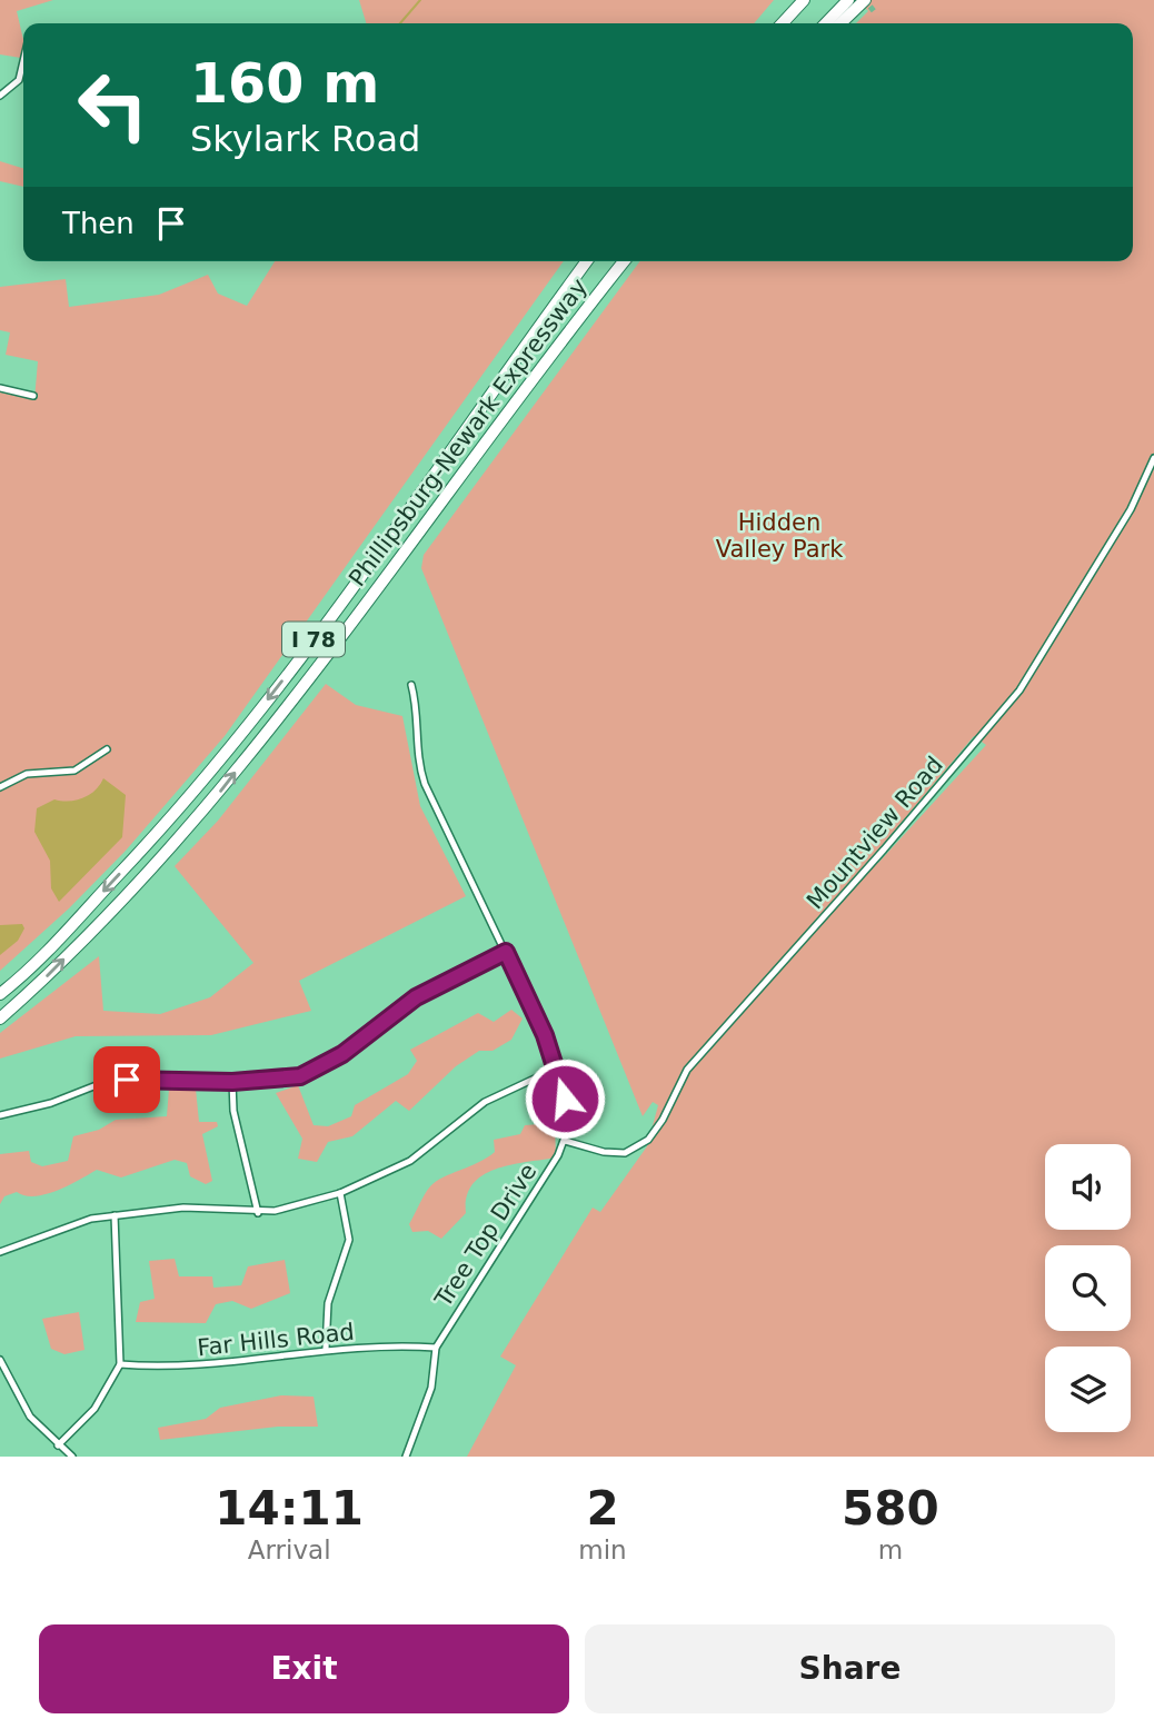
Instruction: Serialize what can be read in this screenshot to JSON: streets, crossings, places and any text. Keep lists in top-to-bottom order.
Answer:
{
  "streets": {
    "highway": ["Phillipsburg-Newark Expressway", "I 78"],
    "street": ["Mountview Road", "Tree Top Drive", "Far Hills Road"]
  },
  "crossings": [
    ["Mountview Road", "Tree Top Drive"],
    ["Tree Top Drive", "Far Hills Road"]
  ],
  "parks": ["Hidden Valley Park"],
  "page": {
    "turn": ["160 m", "Skylark Road"],
    "then": "Then",
    "eta": [
      "14:11",
      "Arrival",
      "2",
      "min",
      "580",
      "m"
    ],
    "buttons": ["Exit", "Share"]
  }
}
